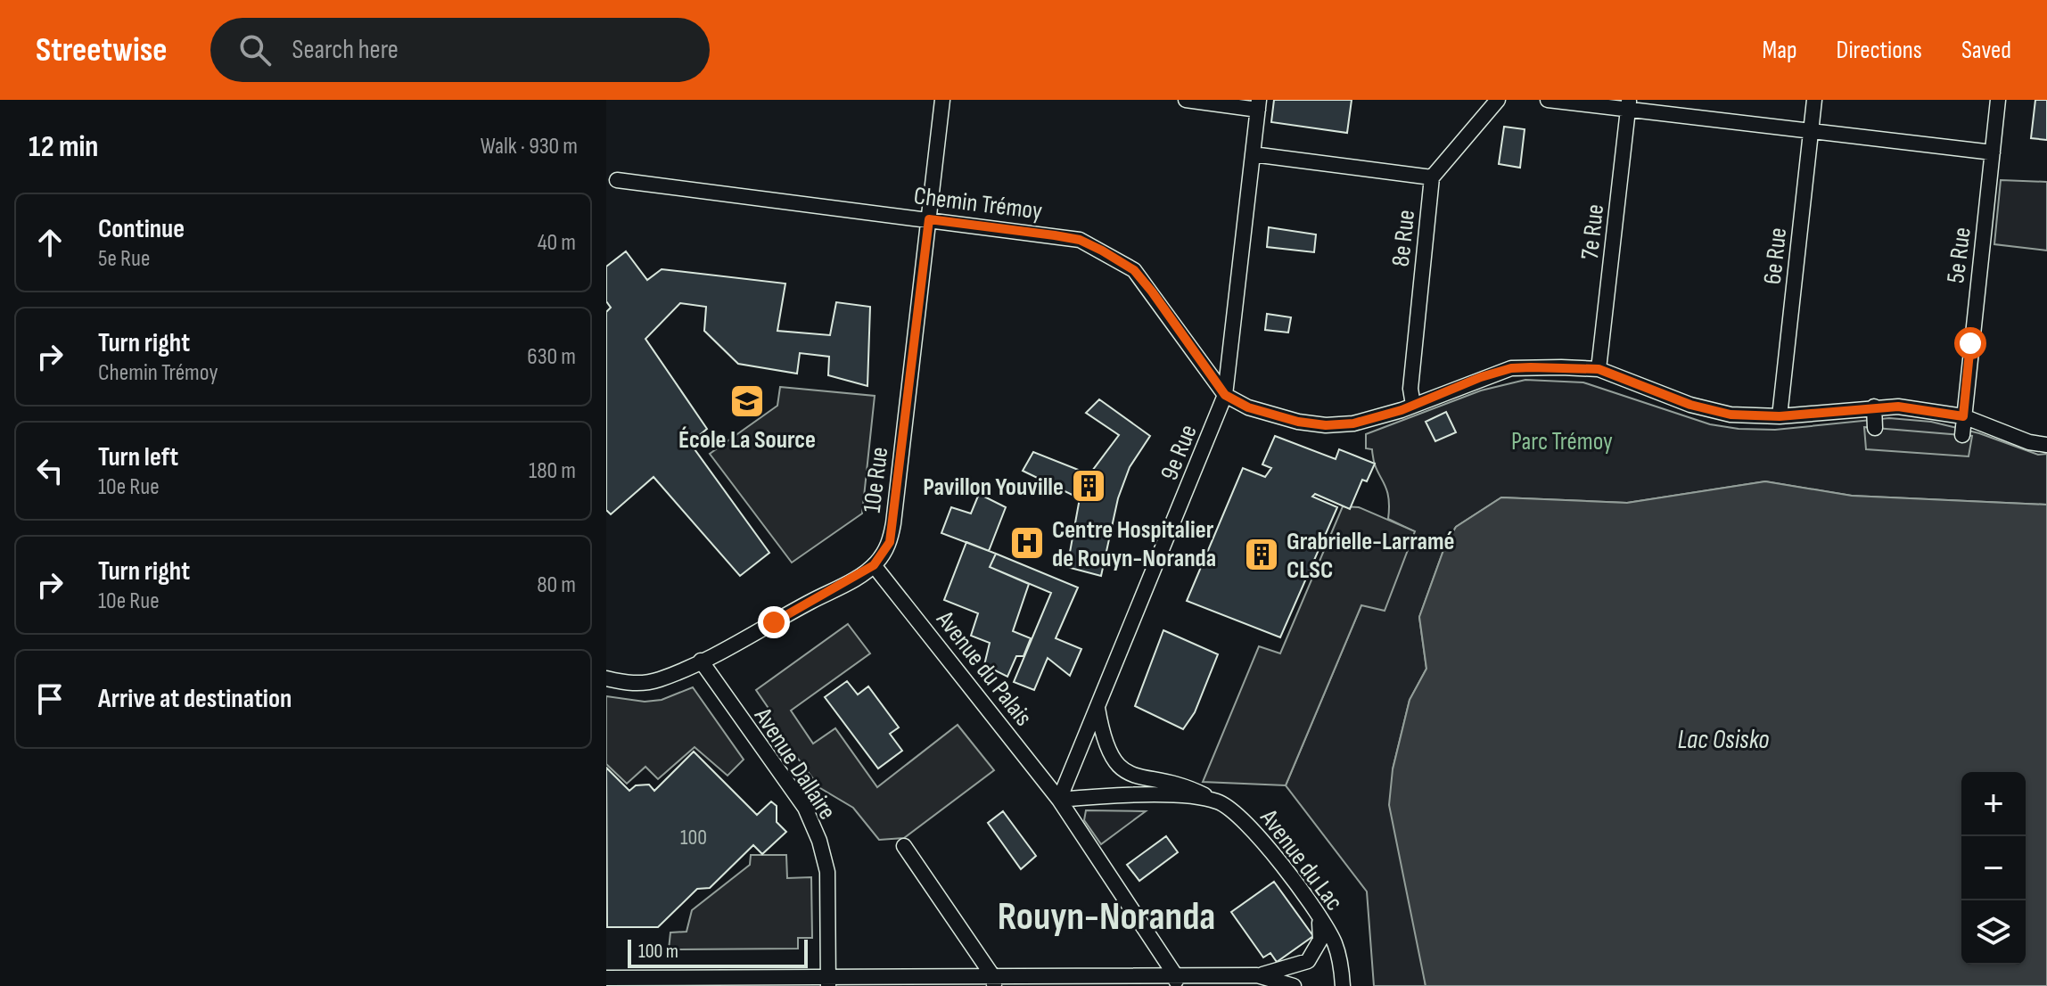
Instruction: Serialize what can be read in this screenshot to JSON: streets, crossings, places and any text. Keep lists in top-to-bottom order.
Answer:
{
  "streets": {
    "street": [
      "Chemin Trémoy",
      "7e Rue",
      "8e Rue",
      "5e Rue",
      "6e Rue",
      "9e Rue",
      "10e Rue",
      "Avenue du Palais",
      "Avenue Dallaire",
      "Avenue du Lac"
    ]
  },
  "crossings": [
    ["Chemin Trémoy", "7e Rue"],
    ["Chemin Trémoy", "8e Rue"],
    ["Chemin Trémoy", "5e Rue"],
    ["Chemin Trémoy", "6e Rue"],
    ["Chemin Trémoy", "9e Rue"],
    ["Chemin Trémoy", "10e Rue"],
    ["9e Rue", "Avenue du Palais"],
    ["9e Rue", "Avenue du Lac"],
    ["10e Rue", "Avenue du Palais"],
    ["10e Rue", "Avenue Dallaire"],
    ["Avenue du Palais", "Avenue du Lac"]
  ],
  "districts": ["Rouyn-Noranda"],
  "water": ["Lac Osisko"],
  "parks": ["Parc Trémoy"],
  "places": {
    "school or university": ["École La Source"],
    "building": ["Pavillon Youville", "Grabrielle-Larramé CLSC"],
    "hospital": ["Centre Hospitalier de Rouyn-Noranda"]
  },
  "house_numbers": ["100"],
  "scale_bar": "100 m",
  "page": {
    "header": "Streetwise",
    "search": "Search here",
    "nav": ["Map", "Directions", "Saved"],
    "heading": ["12 min", "Walk · 930 m"],
    "list": [
      ["Continue", "5e Rue", "40 m"],
      ["Turn right", "Chemin Trémoy", "630 m"],
      ["Turn left", "10e Rue", "180 m"],
      ["Turn right", "10e Rue", "80 m"],
      "Arrive at destination"
    ],
    "map_buttons": ["+", "−"],
    "scale": "100 m"
  }
}
